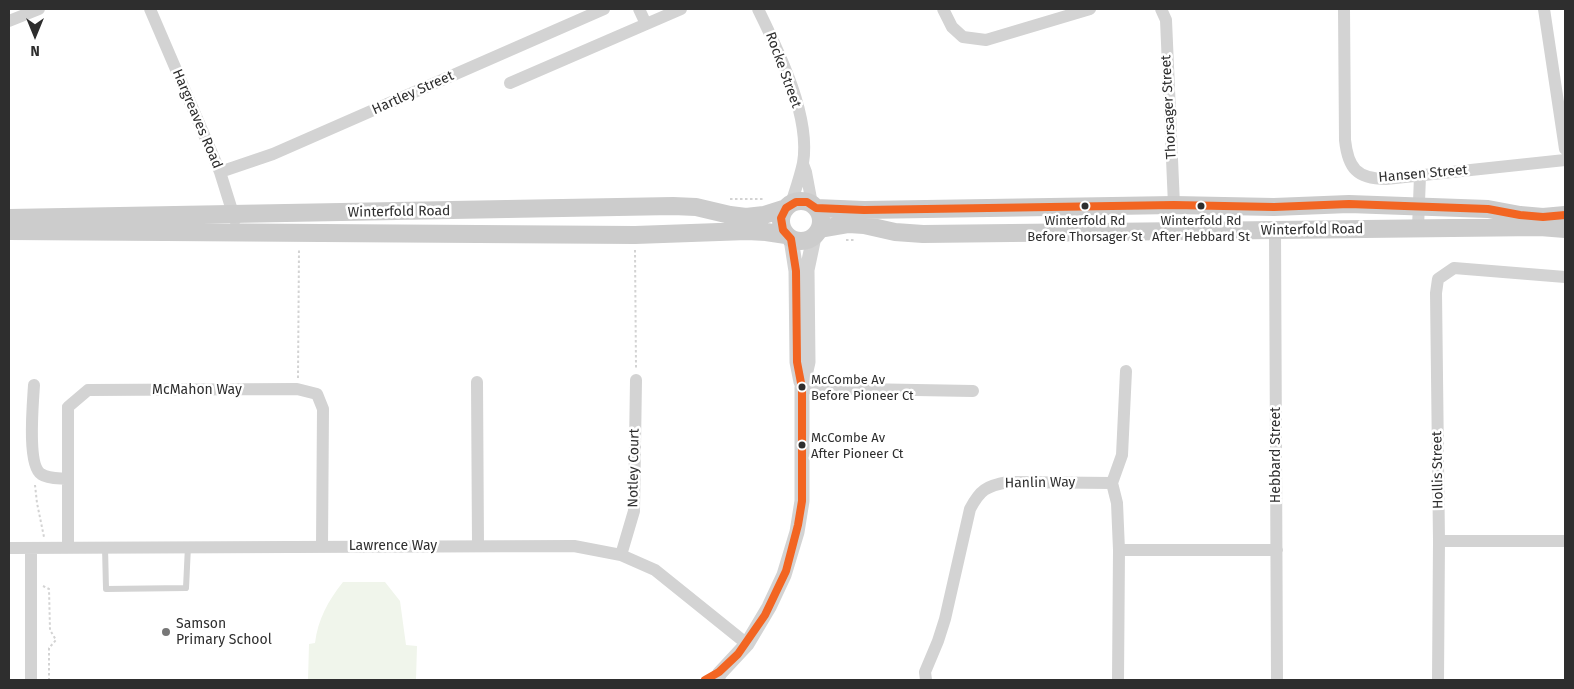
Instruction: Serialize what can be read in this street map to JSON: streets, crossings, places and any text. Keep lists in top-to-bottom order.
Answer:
{
  "streets": {
    "main road": ["Winterfold Road"],
    "street": [
      "Rocke Street",
      "Hartley Street",
      "Thorsager Street",
      "Hargreaves Road",
      "Hansen Street",
      "McMahon Way",
      "Hebbard Street",
      "Notley Court",
      "Hollis Street",
      "Hanlin Way",
      "Lawrence Way"
    ]
  },
  "crossings": [
    ["Rocke Street", "Winterfold Road"],
    ["Hartley Street", "Hargreaves Road"],
    ["Thorsager Street", "Winterfold Road"],
    ["Hargreaves Road", "Winterfold Road"],
    ["Winterfold Road", "Hebbard Street"],
    ["McMahon Way", "Lawrence Way"],
    ["Notley Court", "Lawrence Way"]
  ],
  "places": [
    "Winterfold Rd Before Thorsager St",
    "Winterfold Rd After Hebbard St",
    "McCombe Av Before Pioneer Ct",
    "McCombe Av After Pioneer Ct",
    "Samson Primary School"
  ],
  "north": "bottom"
}
